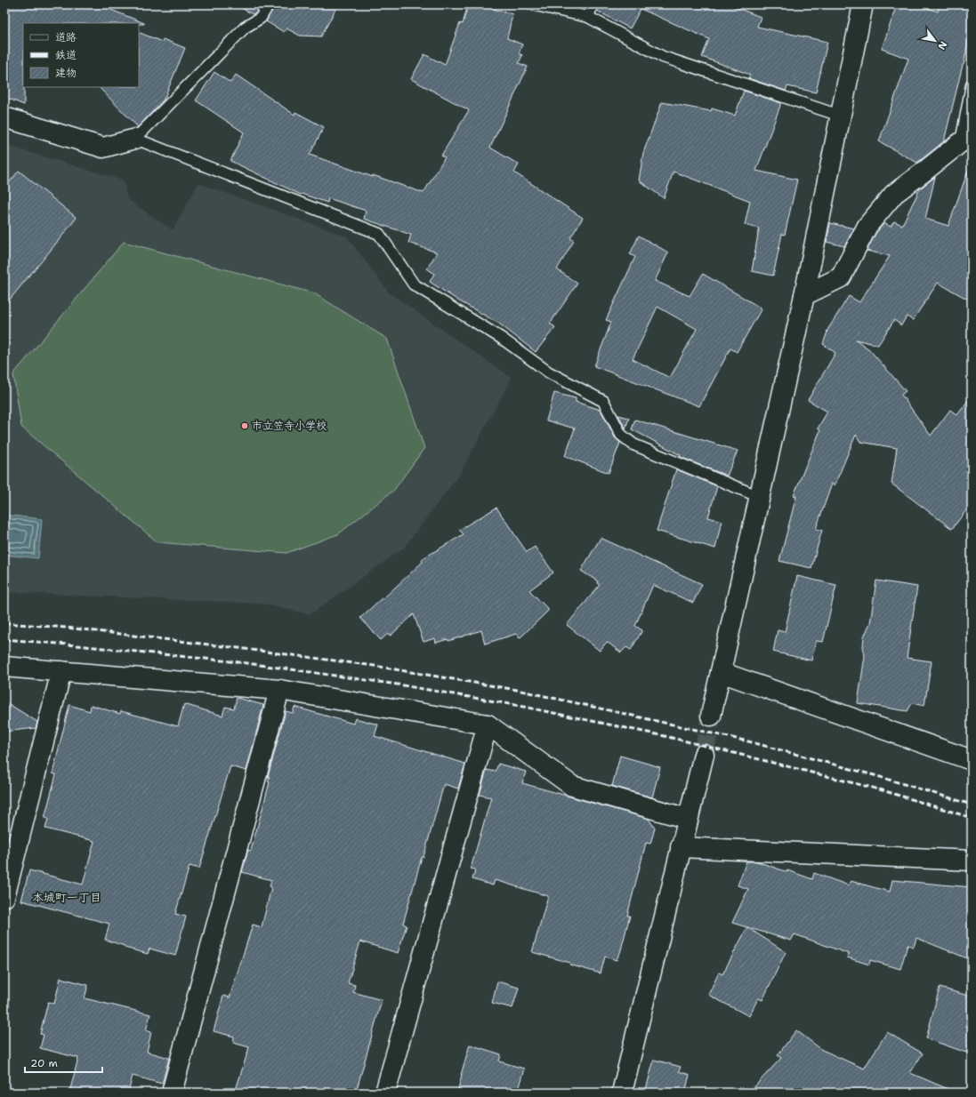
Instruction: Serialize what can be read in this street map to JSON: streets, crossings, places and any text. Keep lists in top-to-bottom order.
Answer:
{
  "districts": ["本城町一丁目"],
  "places": ["市立笠寺小学校"],
  "legend": ["道路", "鉄道", "建物"],
  "scale_bar": "20 m",
  "north": "bottom right"
}
